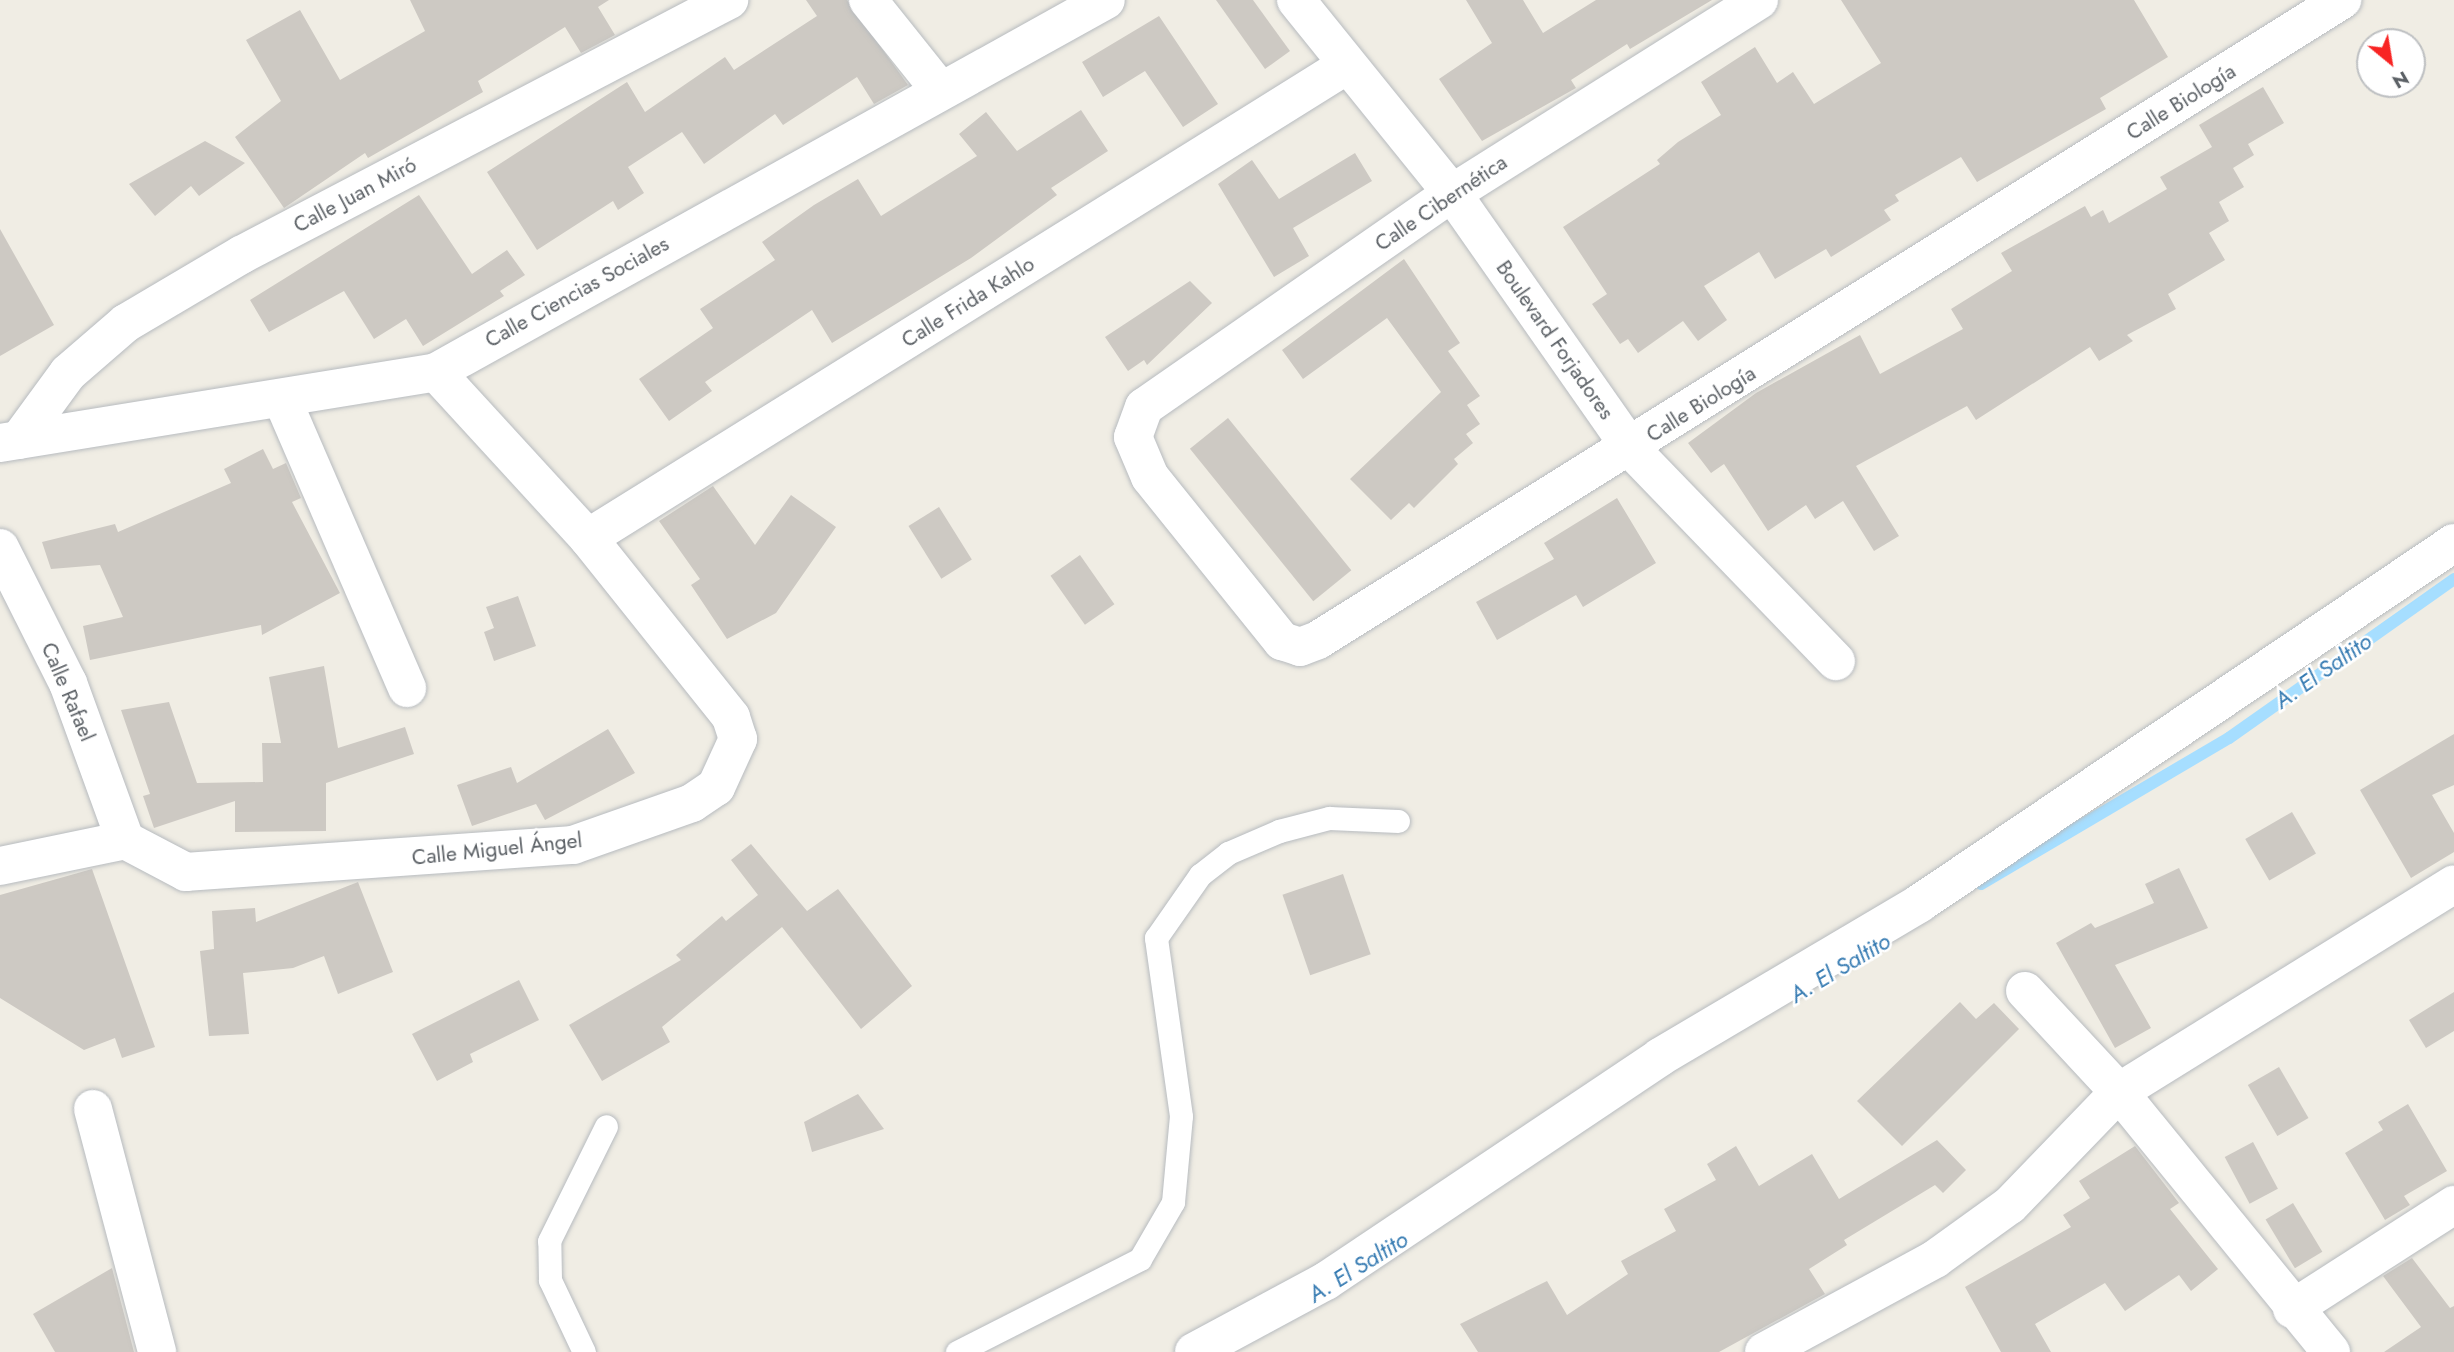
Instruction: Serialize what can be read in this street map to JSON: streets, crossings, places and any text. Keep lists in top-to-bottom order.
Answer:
{
  "streets": {
    "street": [
      "Calle Biología",
      "Calle Juan Miró",
      "Calle Cibernética",
      "Calle Ciencias Sociales",
      "Calle Frida Kahlo",
      "Boulevard Forjadores",
      "Calle Rafael",
      "Calle Miguel Ángel"
    ]
  },
  "crossings": [
    ["Calle Biología", "Calle Cibernética"],
    ["Calle Biología", "Boulevard Forjadores"],
    ["Calle Juan Miró", "Calle Ciencias Sociales"],
    ["Calle Cibernética", "Boulevard Forjadores"],
    ["Calle Ciencias Sociales", "Calle Miguel Ángel"],
    ["Calle Frida Kahlo", "Boulevard Forjadores"],
    ["Calle Frida Kahlo", "Calle Miguel Ángel"],
    ["Calle Rafael", "Calle Miguel Ángel"]
  ],
  "water": ["A. El Saltito"],
  "north": "bottom right"
}
